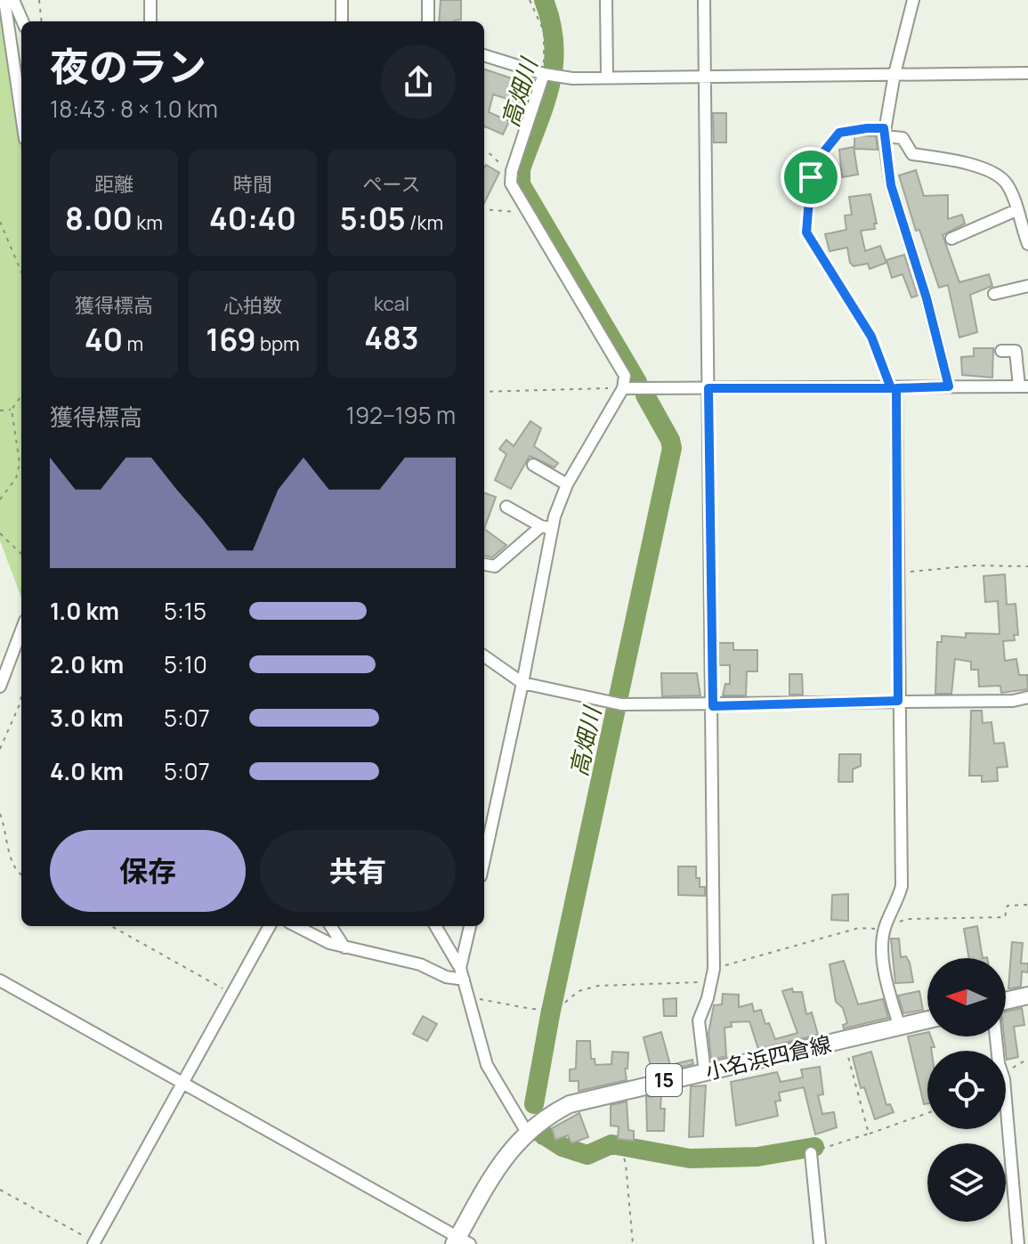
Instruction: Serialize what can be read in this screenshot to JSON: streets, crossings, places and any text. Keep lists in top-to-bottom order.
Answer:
{
  "streets": {
    "main road": ["小名浜四倉線", "15"]
  },
  "water": ["高畑川"],
  "north": "left",
  "page": {
    "heading": ["夜のラン", "18:43 · 8 × 1.0 km"],
    "stats": [
      ["距離", "8.00 km"],
      ["時間", "40:40"],
      ["ペース", "5:05 /km"],
      ["獲得標高", "40 m"],
      ["心拍数", "169 bpm"],
      ["kcal", "483"]
    ],
    "chart": ["獲得標高", "192–195 m"],
    "list": [
      {
        "name": "1.0 km",
        "note": "5:15"
      },
      {
        "name": "2.0 km",
        "note": "5:10"
      },
      {
        "name": "3.0 km",
        "note": "5:07"
      },
      {
        "name": "4.0 km",
        "note": "5:07"
      }
    ],
    "buttons": ["保存", "共有"]
  }
}
